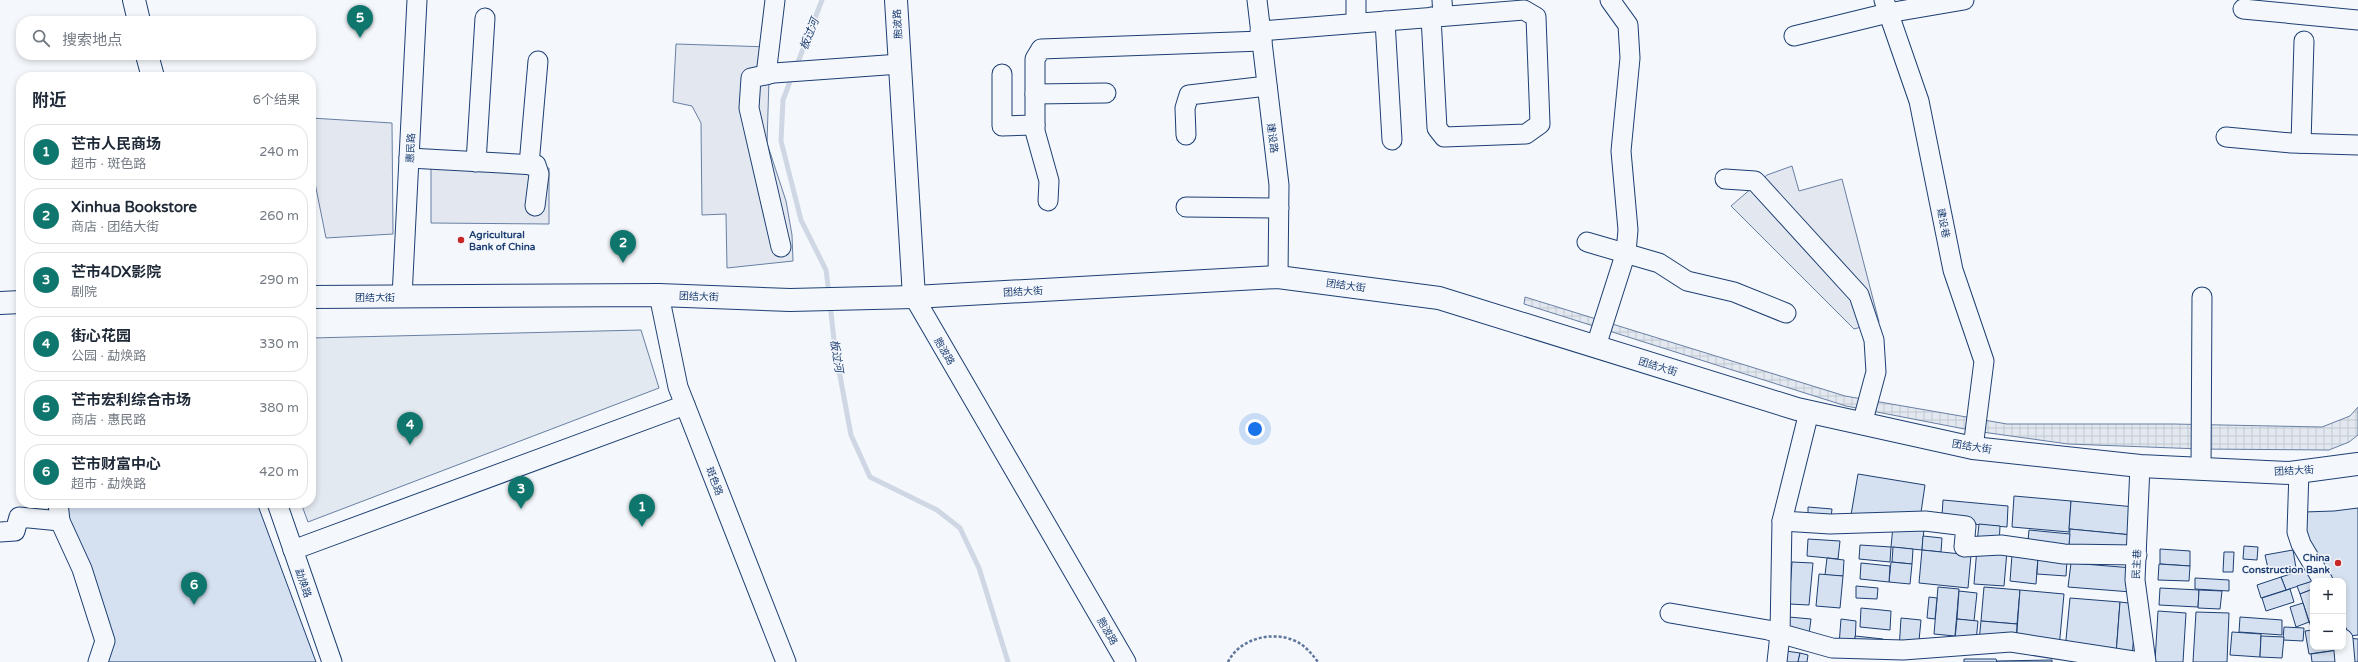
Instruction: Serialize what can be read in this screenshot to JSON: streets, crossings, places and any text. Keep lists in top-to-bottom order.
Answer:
{
  "streets": {
    "main road": ["胞波路", "团结大街"],
    "street": [
      "建设路",
      "惠民路",
      "建设巷",
      "斑色路",
      "民主巷",
      "勐焕路"
    ]
  },
  "crossings": [
    ["胞波路", "团结大街"],
    ["建设路", "团结大街"],
    ["惠民路", "团结大街"],
    ["建设巷", "团结大街"],
    ["团结大街", "斑色路"],
    ["团结大街", "民主巷"]
  ],
  "water": ["板过河"],
  "places": ["Agricultural Bank of China", "China Construction Bank"],
  "page": {
    "pins": [
      "5",
      "2",
      "4",
      "3",
      "1",
      "6"
    ],
    "search": "搜索地点",
    "heading": ["附近", "6个结果"],
    "list": [
      {
        "mark": "1",
        "name": "芒市人民商场",
        "note": "超市 · 斑色路",
        "value": "240 m"
      },
      {
        "mark": "2",
        "name": "Xinhua Bookstore",
        "note": "商店 · 团结大街",
        "value": "260 m"
      },
      {
        "mark": "3",
        "name": "芒市4DX影院",
        "note": "剧院",
        "value": "290 m"
      },
      {
        "mark": "4",
        "name": "街心花园",
        "note": "公园 · 勐焕路",
        "value": "330 m"
      },
      {
        "mark": "5",
        "name": "芒市宏利综合市场",
        "note": "商店 · 惠民路",
        "value": "380 m"
      },
      {
        "mark": "6",
        "name": "芒市财富中心",
        "note": "超市 · 勐焕路",
        "value": "420 m"
      }
    ],
    "map_buttons": ["+", "−"]
  }
}
